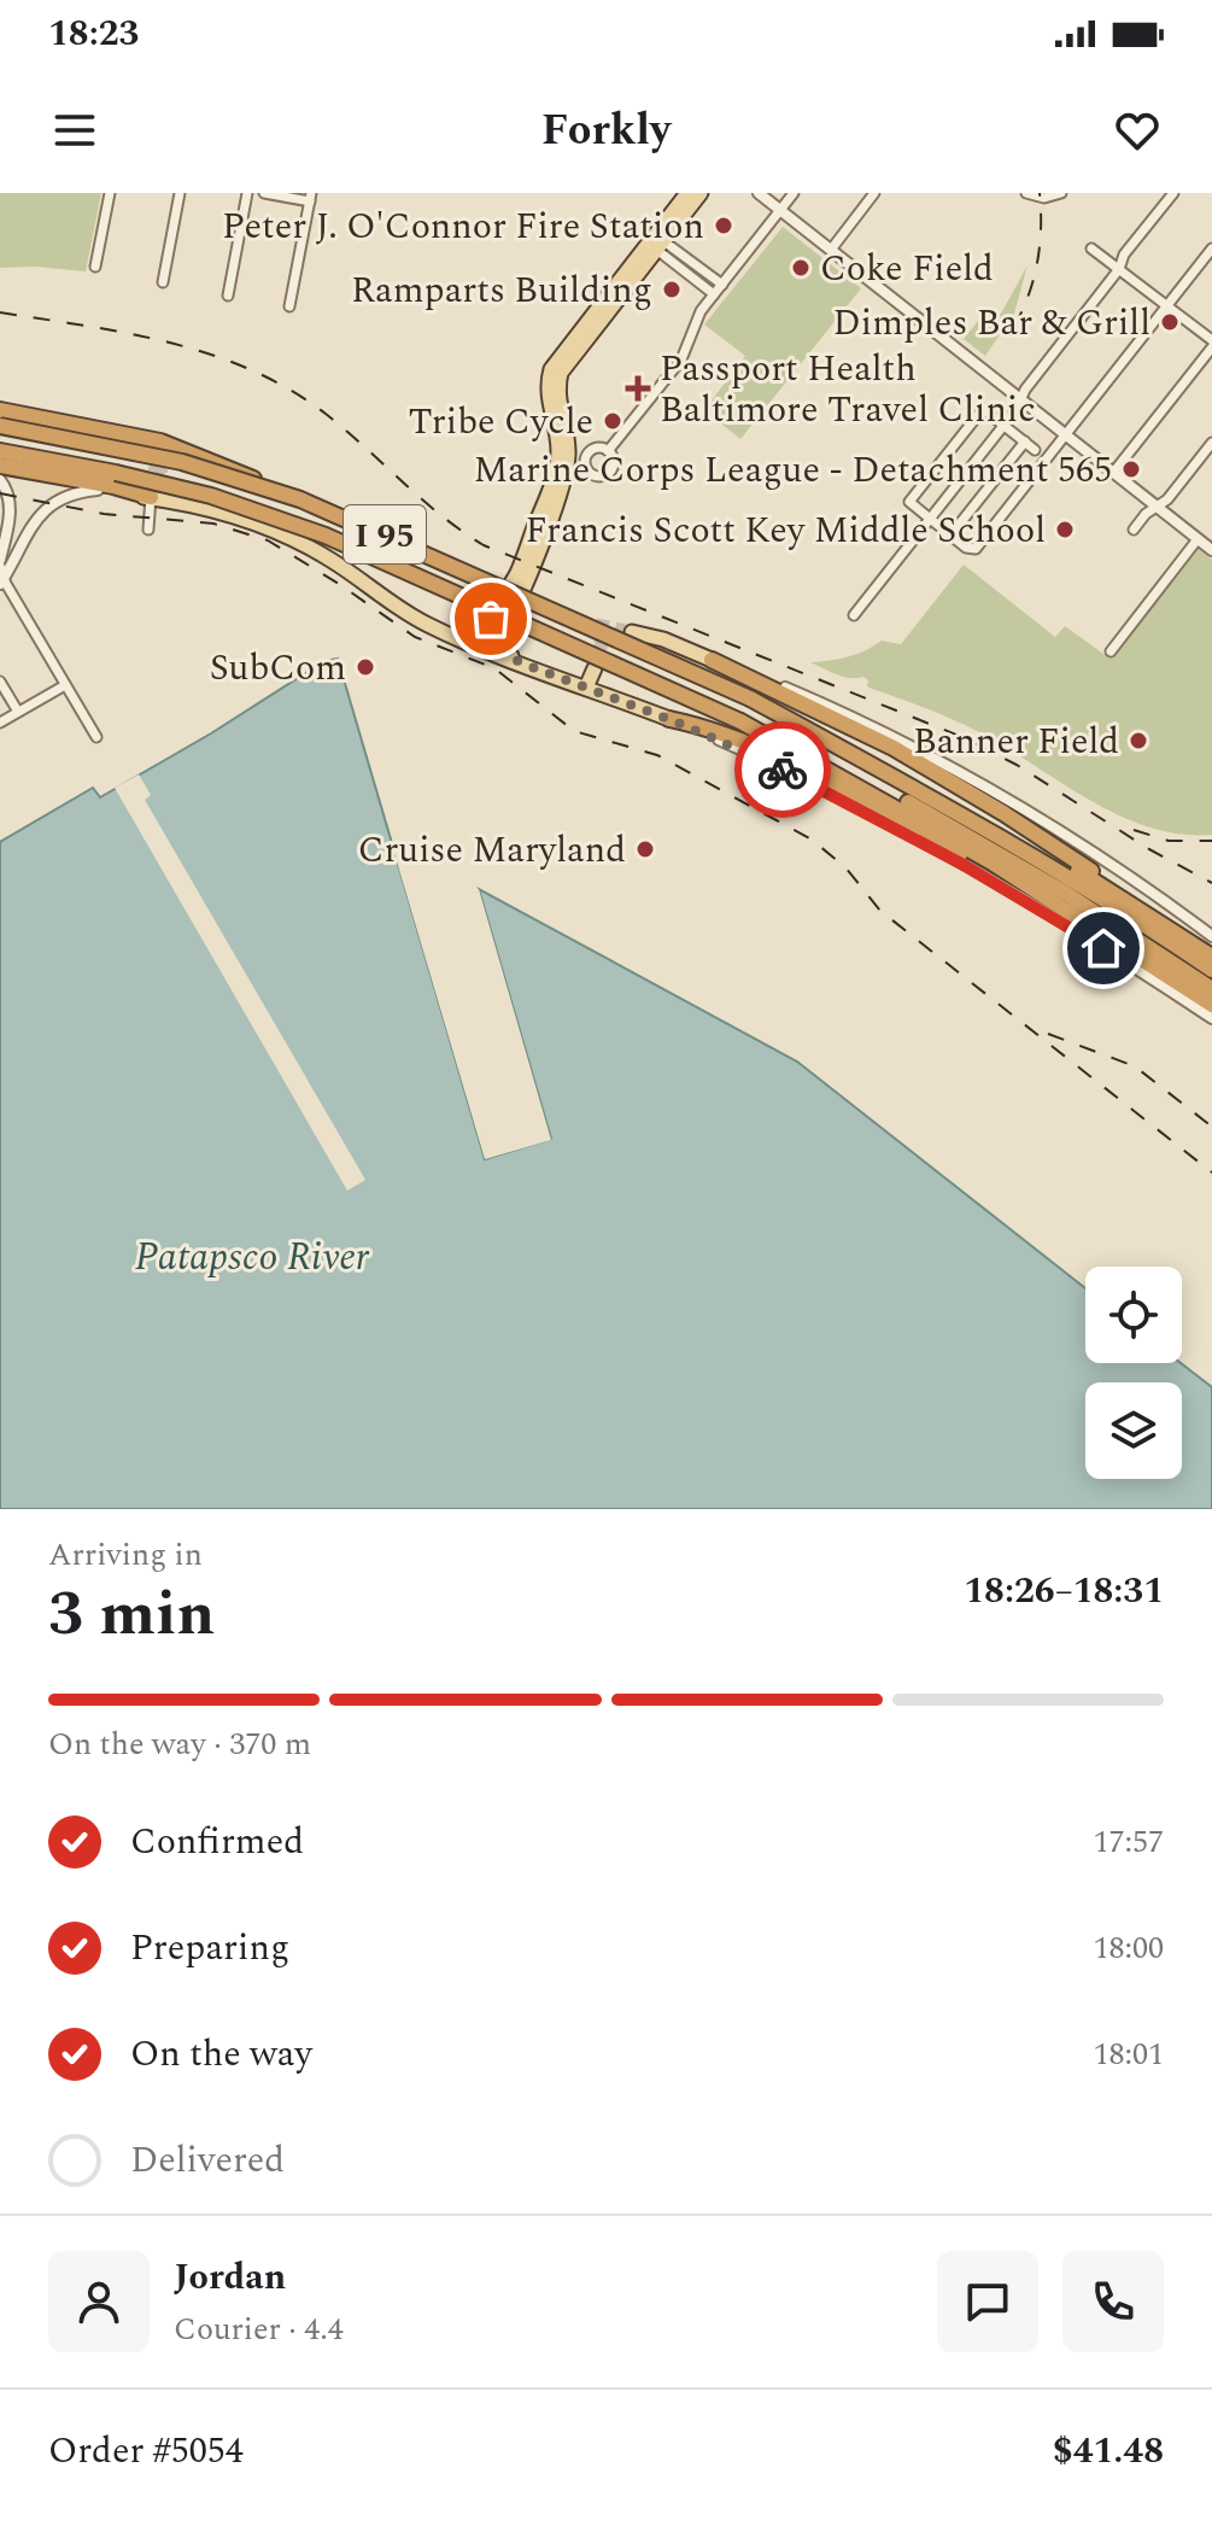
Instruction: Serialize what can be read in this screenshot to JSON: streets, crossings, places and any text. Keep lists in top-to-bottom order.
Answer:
{
  "streets": {
    "highway": ["I 95"]
  },
  "water": ["Patapsco River"],
  "places": {
    "other": [
      "Peter J. O'Connor Fire Station",
      "Coke Field",
      "Ramparts Building",
      "Dimples Bar & Grill",
      "Tribe Cycle",
      "Marine Corps League - Detachment 565",
      "Francis Scott Key Middle School",
      "SubCom",
      "Banner Field",
      "Cruise Maryland"
    ],
    "health": ["Passport Health Baltimore Travel Clinic"]
  },
  "page": {
    "status": "18:23",
    "header": "Forkly",
    "heading": ["3 min", "Arriving in", "18:26–18:31"],
    "panel": [
      "Jordan",
      "Courier · 4.4",
      "Order #5054",
      "$41.48"
    ],
    "bar": "On the way · 370 m",
    "list": [
      ["Confirmed", "17:57"],
      ["Preparing", "18:00"],
      ["On the way", "18:01"],
      "Delivered"
    ]
  }
}
